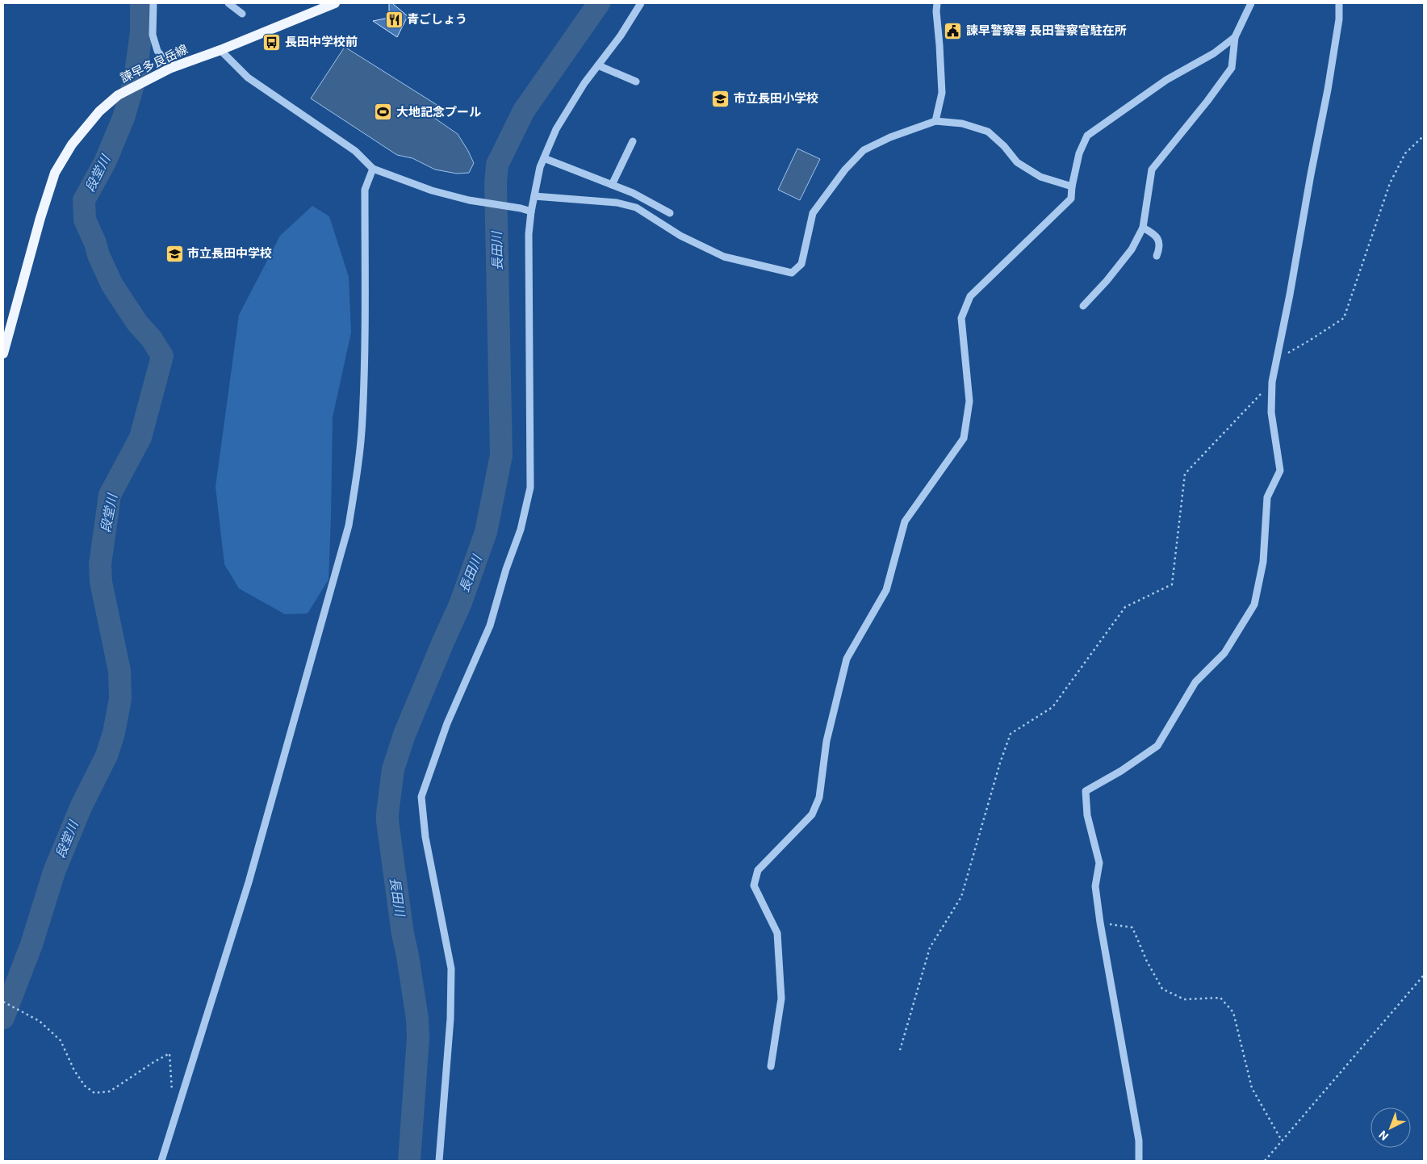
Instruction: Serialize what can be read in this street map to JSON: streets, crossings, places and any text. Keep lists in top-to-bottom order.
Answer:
{
  "streets": {
    "main road": ["諫早多良岳線"]
  },
  "water": ["段堂川", "長田川"],
  "places": {
    "restaurant": ["青ごしょう"],
    "public building": ["諫早警察署 長田警察官駐在所"],
    "bus stop": ["長田中学校前"],
    "school or university": ["市立長田小学校", "市立長田中学校"],
    "sports": ["大地記念プール"]
  },
  "north": "bottom left"
}
